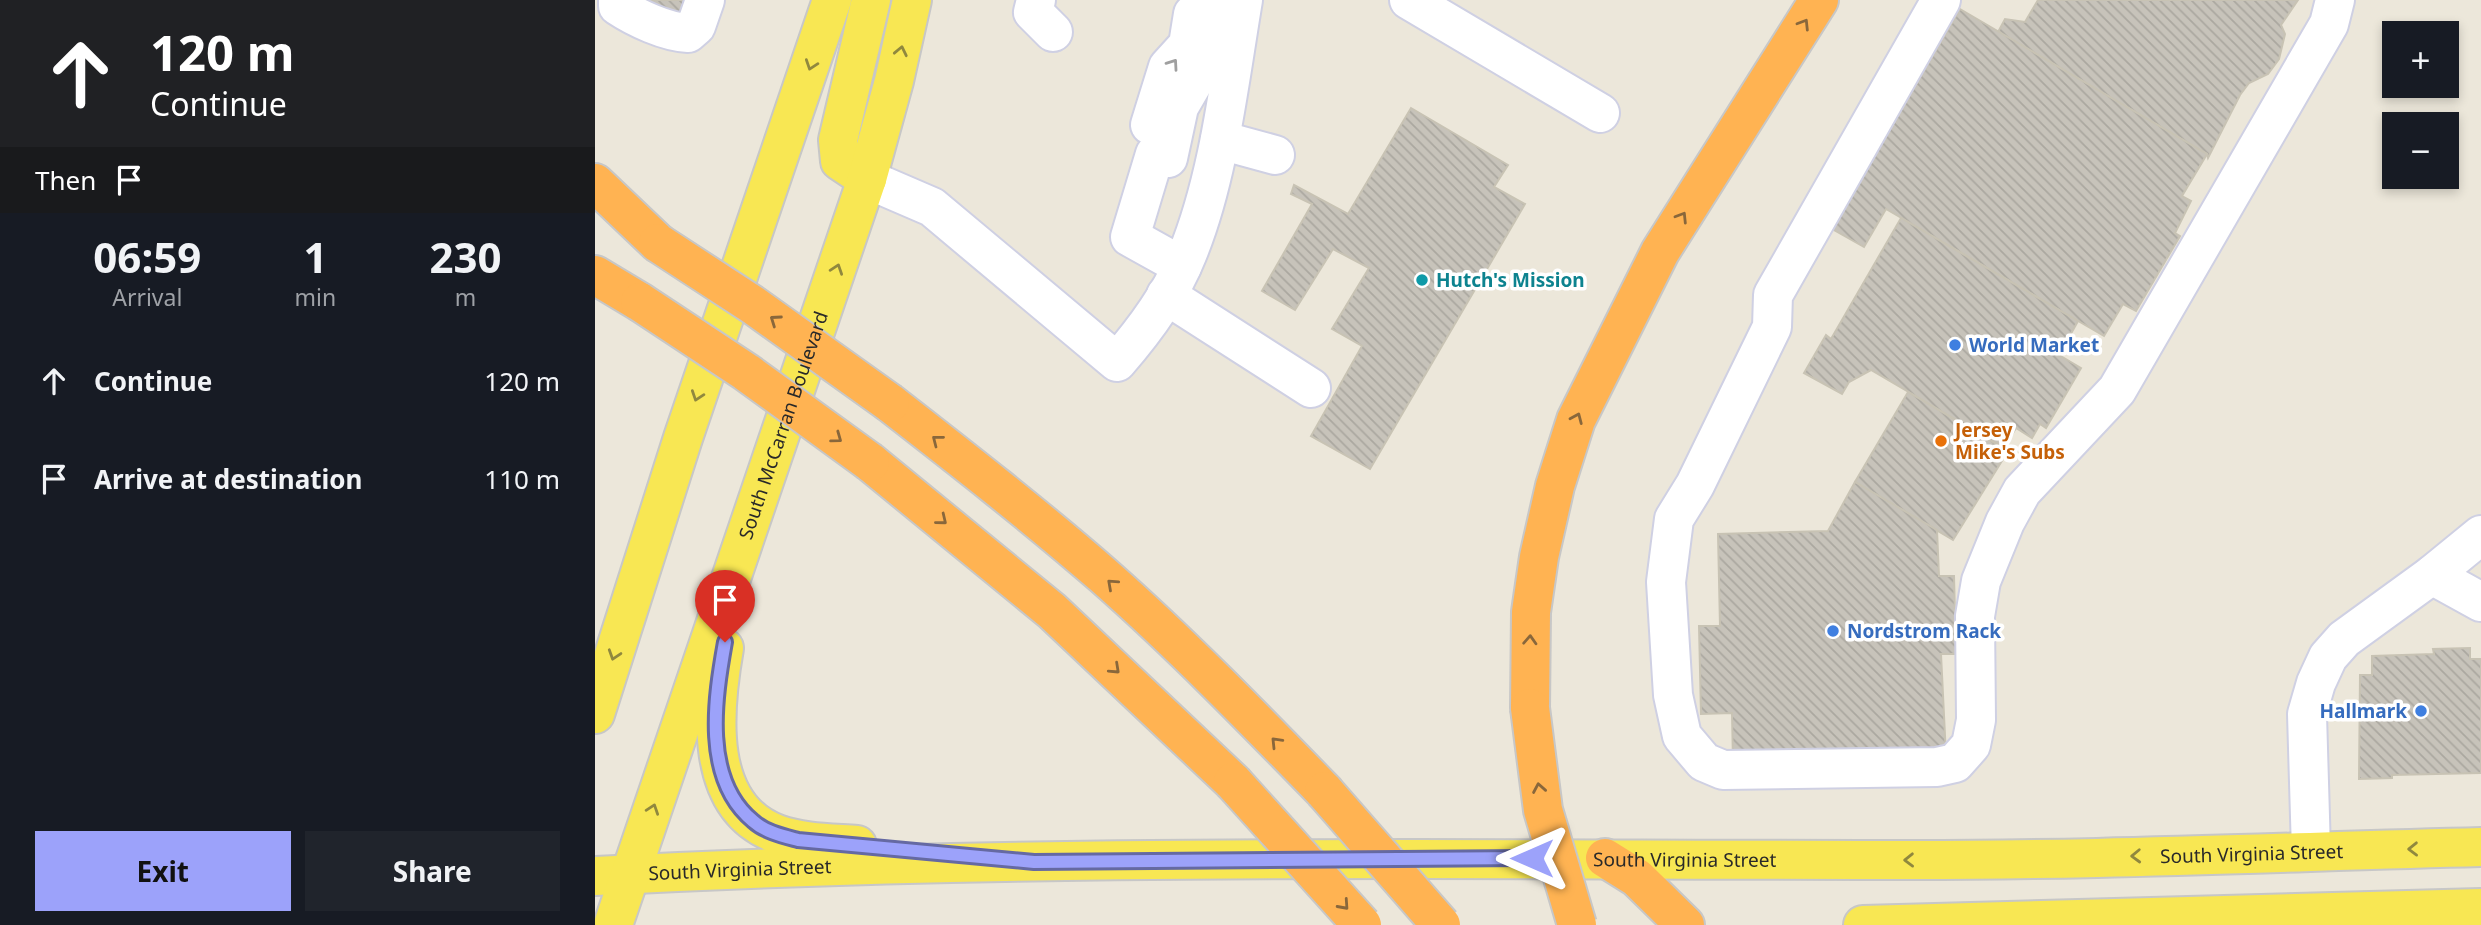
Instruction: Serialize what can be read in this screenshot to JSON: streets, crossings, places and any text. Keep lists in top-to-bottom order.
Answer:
{
  "streets": {
    "main road": ["South McCarran Boulevard", "South Virginia Street"]
  },
  "crossings": [
    ["South McCarran Boulevard", "South Virginia Street"]
  ],
  "places": [
    "Hutch's Mission",
    "World Market",
    "Jersey Mike's Subs",
    "Nordstrom Rack",
    "Hallmark"
  ],
  "page": {
    "turn": ["120 m", "Continue"],
    "map_buttons": ["+", "−"],
    "then": "Then",
    "eta": [
      "06:59",
      "Arrival",
      "1",
      "min",
      "230",
      "m"
    ],
    "list": [
      {
        "name": "Continue",
        "value": "120 m"
      },
      {
        "name": "Arrive at destination",
        "value": "110 m"
      }
    ],
    "buttons": ["Exit", "Share"]
  }
}
